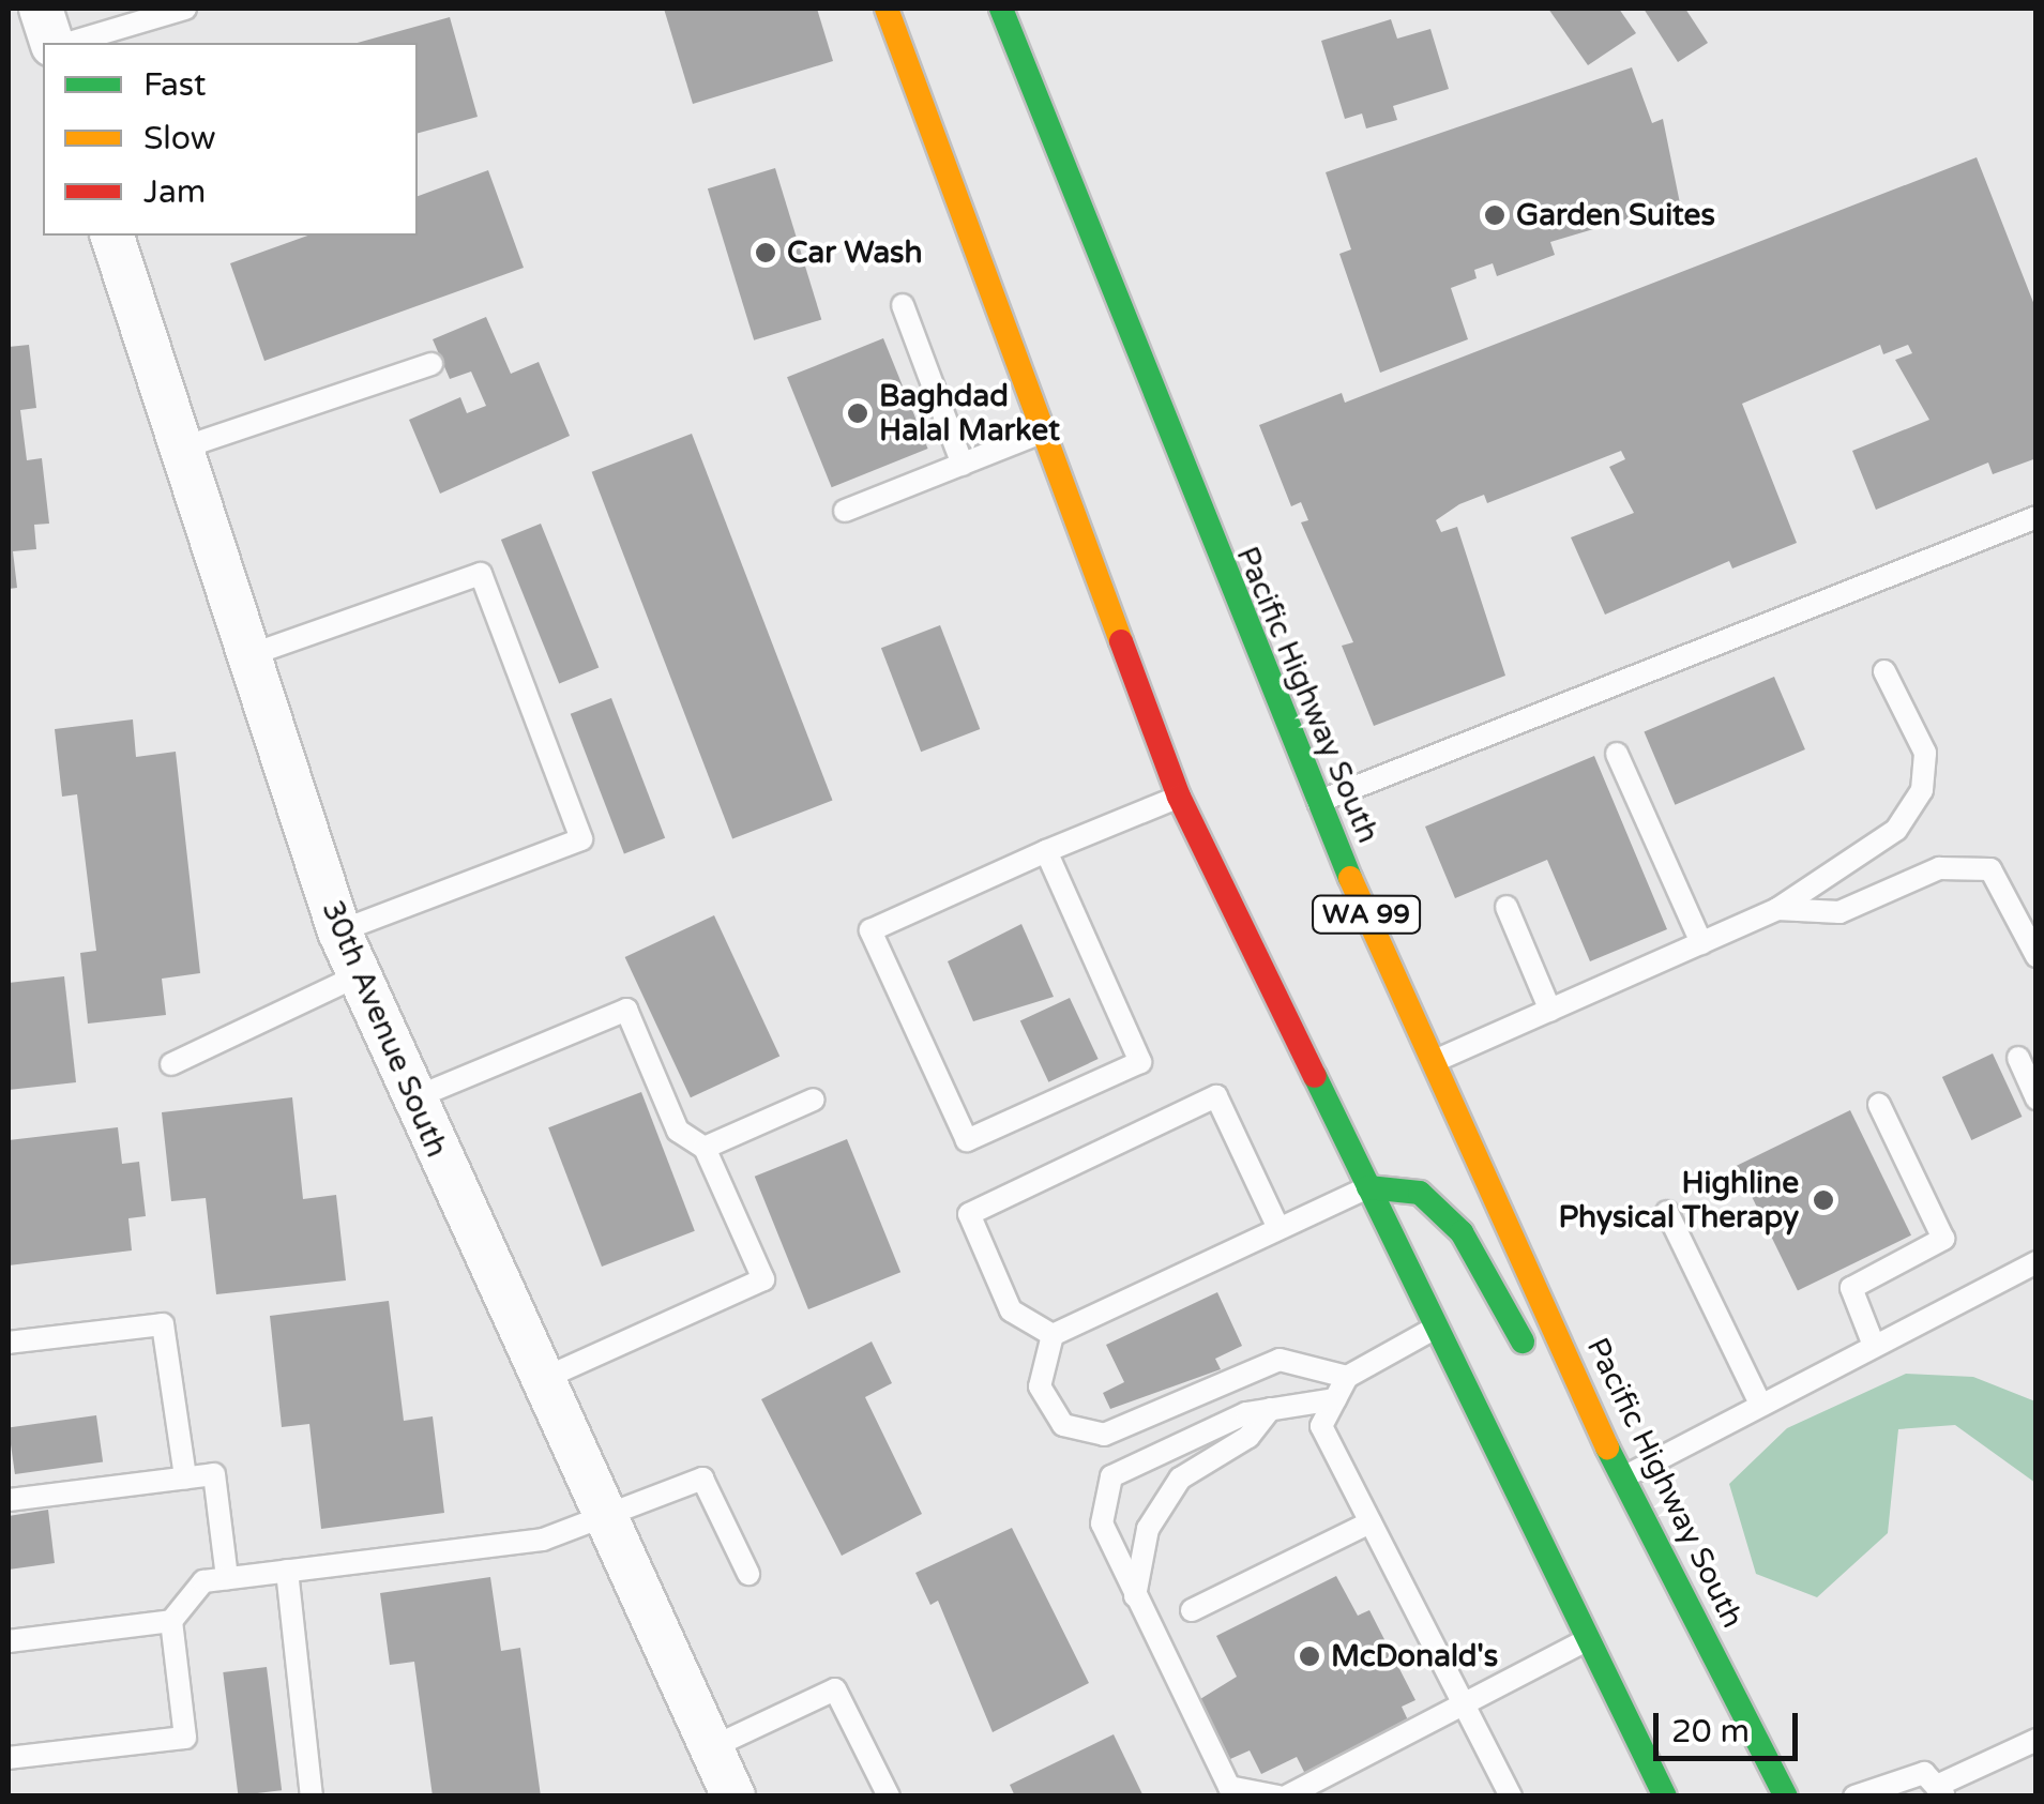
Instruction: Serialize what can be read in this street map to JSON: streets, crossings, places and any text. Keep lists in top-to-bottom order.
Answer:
{
  "streets": {
    "main road": ["Pacific Highway South", "WA 99"],
    "street": ["30th Avenue South"]
  },
  "places": [
    "Garden Suites",
    "Car Wash",
    "Baghdad Halal Market",
    "Highline Physical Therapy",
    "McDonald's"
  ],
  "legend": ["Fast", "Slow", "Jam"],
  "scale_bar": "20 m"
}
